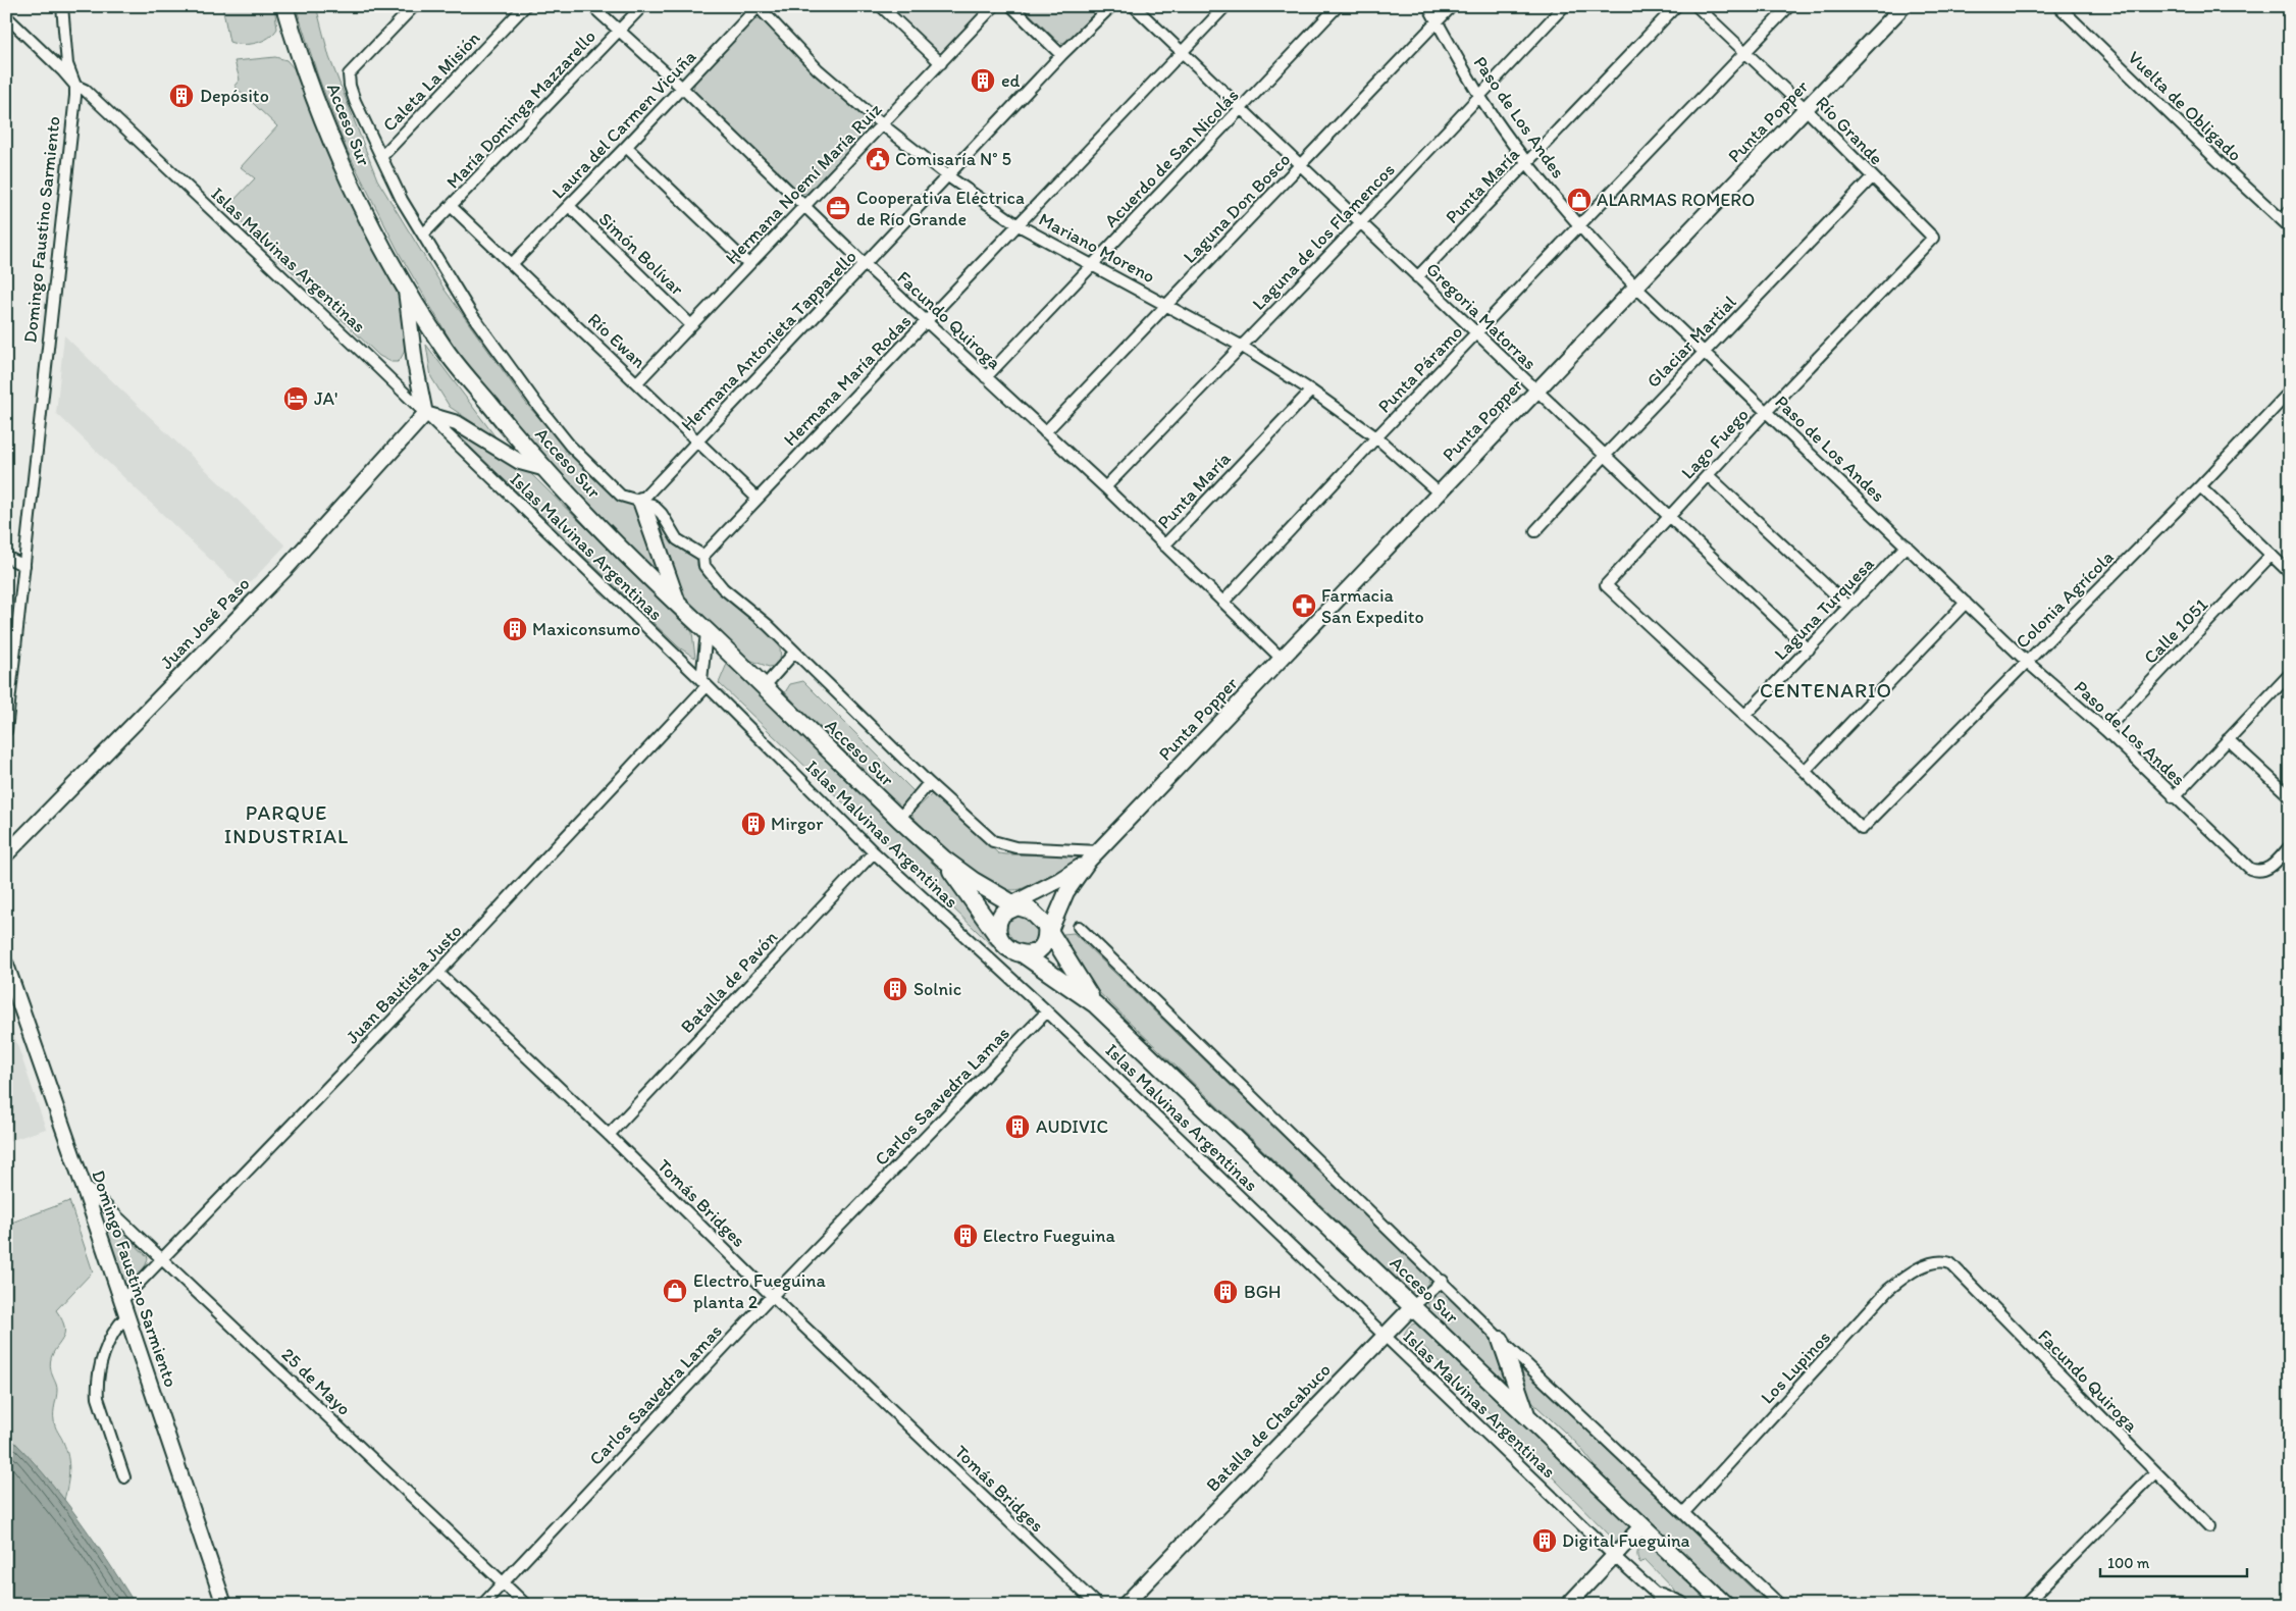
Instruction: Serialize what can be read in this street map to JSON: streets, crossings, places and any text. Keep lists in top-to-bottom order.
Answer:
{
  "streets": {
    "main road": ["Acceso Sur"],
    "street": [
      "Caleta La Misión",
      "Vuelta de Obligado",
      "María Dominga Mazzarello",
      "Paso de Los Andes",
      "Punta Popper",
      "Laura del Carmen Vicuña",
      "Río Grande",
      "Acuerdo de San Nicolás",
      "Hermana Noemí María Ruiz",
      "Punta María",
      "Laguna Don Bosco",
      "Domingo Faustino Sarmiento",
      "Laguna de los Flamencos",
      "Mariano Moreno",
      "Simón Bolívar",
      "Islas Malvinas Argentinas",
      "Gregoria Matorras",
      "Facundo Quiroga",
      "Río Ewan",
      "Hermana Antonieta Tapparello",
      "Glaciar Martial",
      "Punta Páramo",
      "Hermana María Rodas",
      "Lago Fuego",
      "Colonia Agrícola",
      "Laguna Turquesa",
      "Juan José Paso",
      "Calle 1051",
      "Batalla de Pavón",
      "Juan Bautista Justo",
      "Carlos Saavedra Lamas",
      "Tomás Bridges",
      "Los Lupinos",
      "25 de Mayo",
      "Batalla de Chacabuco"
    ]
  },
  "crossings": [
    ["María Dominga Mazzarello", "Facundo Quiroga"],
    ["María Dominga Mazzarello", "Río Ewan"],
    ["Paso de Los Andes", "Punta Popper"],
    ["Paso de Los Andes", "Punta María"],
    ["Paso de Los Andes", "Laguna Don Bosco"],
    ["Paso de Los Andes", "Laguna de los Flamencos"],
    ["Paso de Los Andes", "Glaciar Martial"],
    ["Paso de Los Andes", "Punta Páramo"],
    ["Paso de Los Andes", "Lago Fuego"],
    ["Paso de Los Andes", "Colonia Agrícola"],
    ["Paso de Los Andes", "Laguna Turquesa"],
    ["Paso de Los Andes", "Calle 1051"],
    ["Punta Popper", "Acceso Sur"],
    ["Punta Popper", "Río Grande"],
    ["Punta Popper", "Mariano Moreno"],
    ["Punta Popper", "Gregoria Matorras"],
    ["Punta Popper", "Facundo Quiroga"],
    ["Acceso Sur", "Batalla de Chacabuco"],
    ["Laura del Carmen Vicuña", "Mariano Moreno"],
    ["Laura del Carmen Vicuña", "Simón Bolívar"],
    ["Laura del Carmen Vicuña", "Facundo Quiroga"],
    ["Laura del Carmen Vicuña", "Río Ewan"],
    ["Río Grande", "Glaciar Martial"],
    ["Río Grande", "Punta Páramo"],
    ["Río Grande", "Lago Fuego"],
    ["Acuerdo de San Nicolás", "Mariano Moreno"],
    ["Acuerdo de San Nicolás", "Gregoria Matorras"],
    ["Acuerdo de San Nicolás", "Facundo Quiroga"],
    ["Hermana Noemí María Ruiz", "Mariano Moreno"],
    ["Hermana Noemí María Ruiz", "Simón Bolívar"],
    ["Hermana Noemí María Ruiz", "Facundo Quiroga"],
    ["Hermana Noemí María Ruiz", "Río Ewan"],
    ["Punta María", "Mariano Moreno"],
    ["Punta María", "Gregoria Matorras"],
    ["Punta María", "Facundo Quiroga"],
    ["Laguna Don Bosco", "Mariano Moreno"],
    ["Laguna Don Bosco", "Gregoria Matorras"],
    ["Laguna Don Bosco", "Facundo Quiroga"],
    ["Domingo Faustino Sarmiento", "Islas Malvinas Argentinas"],
    ["Domingo Faustino Sarmiento", "Juan Bautista Justo"],
    ["Domingo Faustino Sarmiento", "25 de Mayo"],
    ["Laguna de los Flamencos", "Mariano Moreno"],
    ["Laguna de los Flamencos", "Gregoria Matorras"],
    ["Laguna de los Flamencos", "Facundo Quiroga"],
    ["Mariano Moreno", "Hermana Antonieta Tapparello"],
    ["Mariano Moreno", "Punta Páramo"],
    ["Mariano Moreno", "Hermana María Rodas"],
    ["Islas Malvinas Argentinas", "Juan José Paso"],
    ["Islas Malvinas Argentinas", "Batalla de Pavón"],
    ["Islas Malvinas Argentinas", "Juan Bautista Justo"],
    ["Islas Malvinas Argentinas", "Carlos Saavedra Lamas"],
    ["Islas Malvinas Argentinas", "Batalla de Chacabuco"],
    ["Gregoria Matorras", "Glaciar Martial"],
    ["Gregoria Matorras", "Punta Páramo"],
    ["Gregoria Matorras", "Hermana María Rodas"],
    ["Gregoria Matorras", "Lago Fuego"],
    ["Gregoria Matorras", "Laguna Turquesa"],
    ["Facundo Quiroga", "Hermana Antonieta Tapparello"],
    ["Facundo Quiroga", "Punta Páramo"],
    ["Facundo Quiroga", "Hermana María Rodas"],
    ["Facundo Quiroga", "Los Lupinos"],
    ["Río Ewan", "Hermana Antonieta Tapparello"],
    ["Río Ewan", "Hermana María Rodas"],
    ["Lago Fuego", "Laguna Turquesa"],
    ["Batalla de Pavón", "Tomás Bridges"],
    ["Juan Bautista Justo", "Tomás Bridges"],
    ["Juan Bautista Justo", "25 de Mayo"],
    ["Carlos Saavedra Lamas", "Tomás Bridges"],
    ["Carlos Saavedra Lamas", "25 de Mayo"]
  ],
  "districts": ["CENTENARIO", "PARQUE INDUSTRIAL"],
  "places": {
    "building": [
      "ed",
      "Depósito",
      "Maxiconsumo",
      "Mirgor",
      "Solnic",
      "AUDIVIC",
      "Electro Fueguina",
      "BGH",
      "Digital Fueguina"
    ],
    "public building": ["Comisaría N° 5"],
    "shop": ["ALARMAS ROMERO", "Electro Fueguina planta 2"],
    "office": ["Cooperativa Eléctrica de Río Grande"],
    "hotel": ["JA'"],
    "pharmacy": ["Farmacia San Expedito"]
  },
  "scale_bar": "100 m"
}
